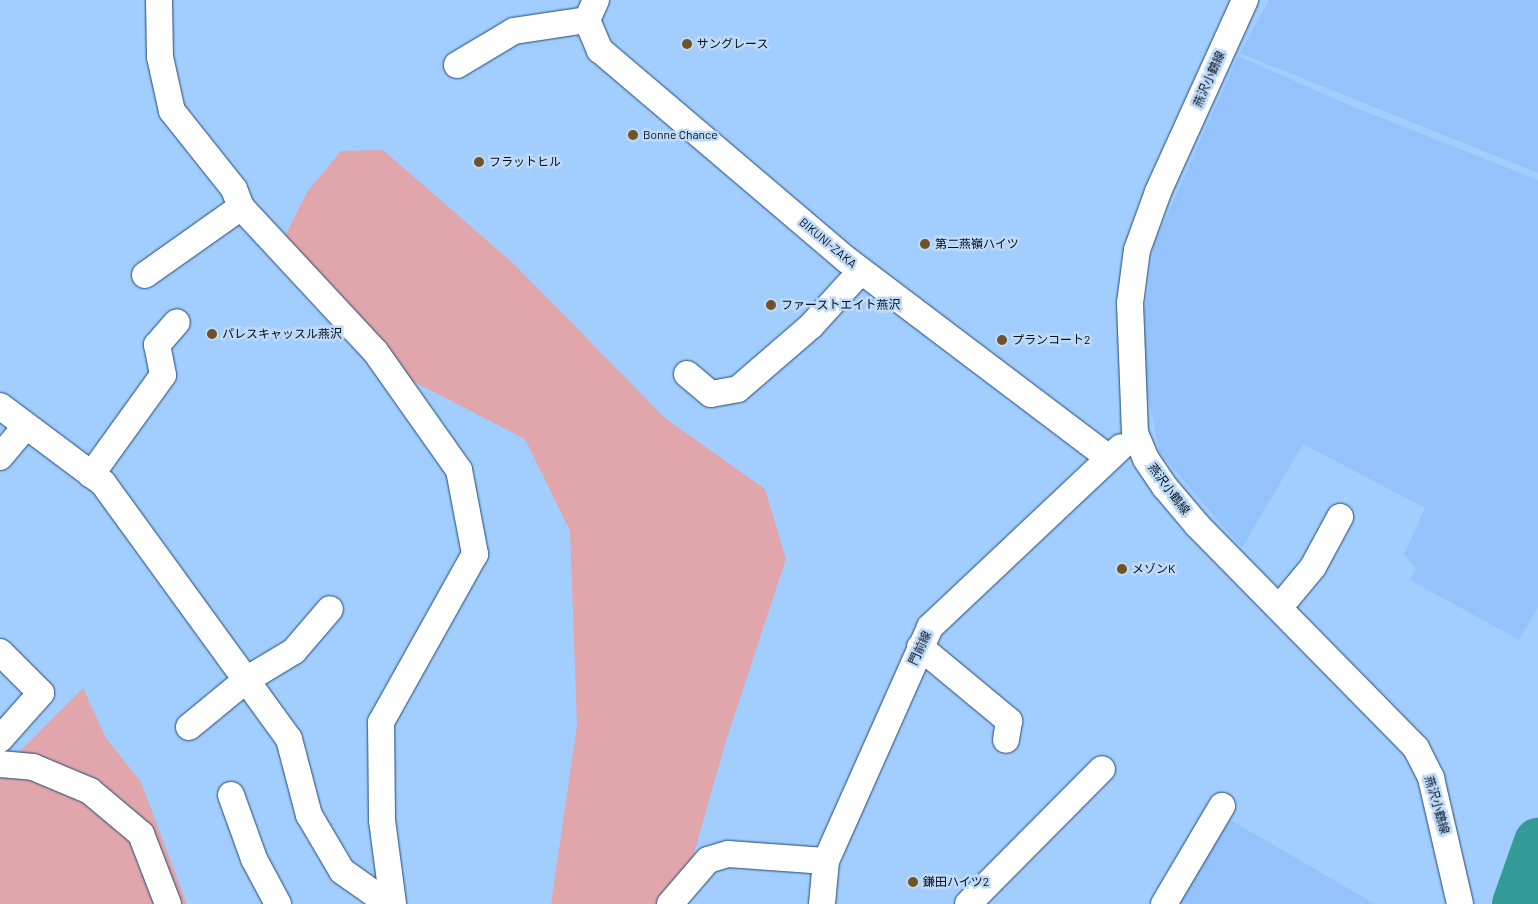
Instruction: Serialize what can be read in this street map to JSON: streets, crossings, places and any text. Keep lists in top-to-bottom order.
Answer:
{
  "streets": {
    "street": ["燕沢小鶴線", "BIKUNI-ZAKA", "門前線"]
  },
  "crossings": [
    ["燕沢小鶴線", "門前線"],
    ["BIKUNI-ZAKA", "門前線"]
  ],
  "places": [
    "サングレース",
    "Bonne Chance",
    "フラットヒル",
    "第二燕嶺ハイツ",
    "ファーストエイト燕沢",
    "パレスキャッスル燕沢",
    "プランコート2",
    "メゾンK",
    "鎌田ハイツ2"
  ]
}
